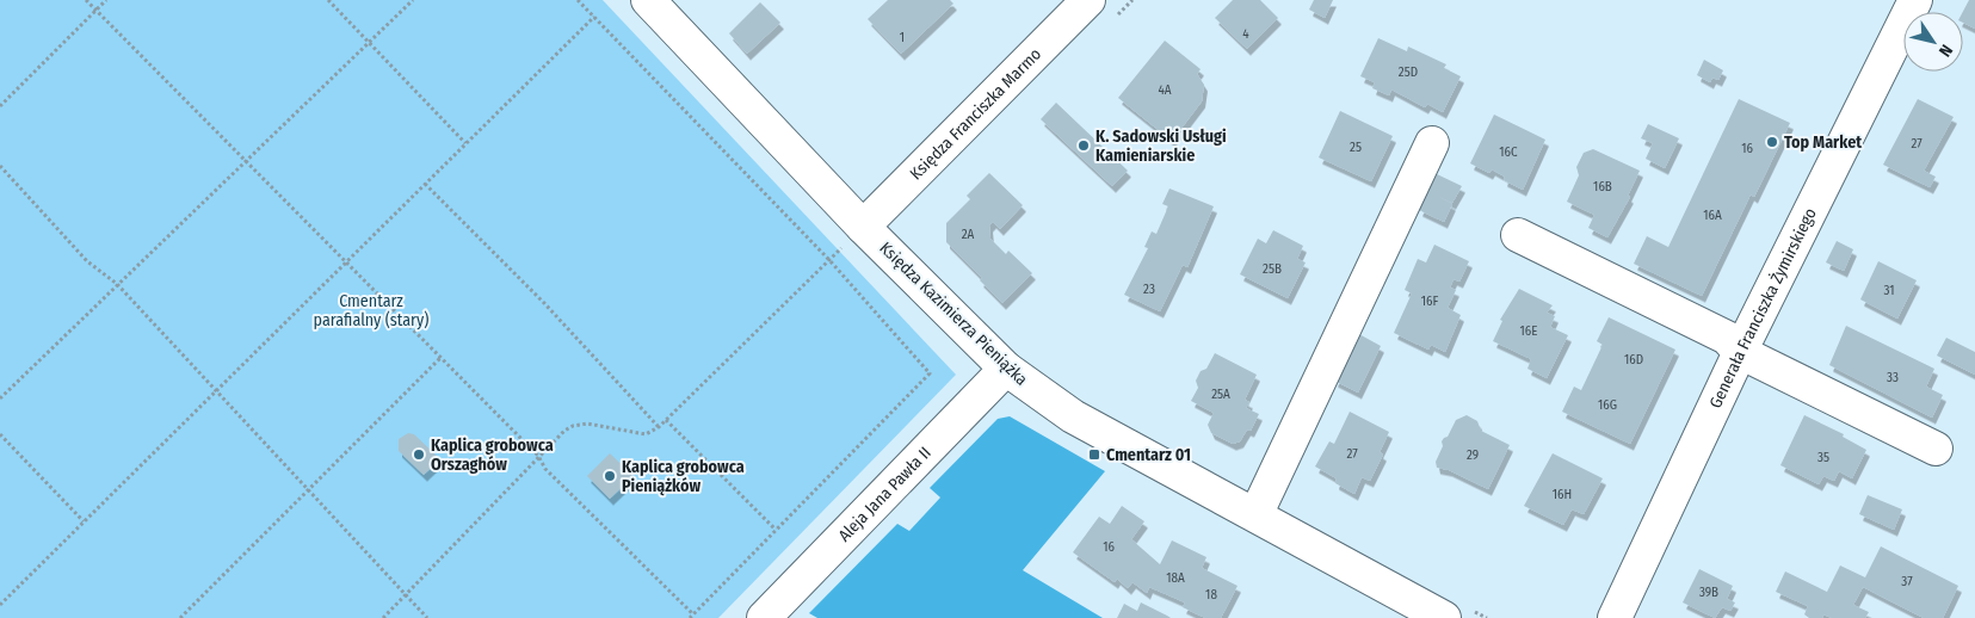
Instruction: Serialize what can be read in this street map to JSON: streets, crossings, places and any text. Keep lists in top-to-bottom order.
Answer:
{
  "streets": {
    "street": [
      "Księdza Franciszka Marmo",
      "Generała Franciszka Żymirskiego",
      "Księdza Kazimierza Pieniążka",
      "Aleja Jana Pawła II"
    ]
  },
  "crossings": [
    ["Księdza Franciszka Marmo", "Księdza Kazimierza Pieniążka"],
    ["Księdza Kazimierza Pieniążka", "Aleja Jana Pawła II"]
  ],
  "parks": ["Cmentarz parafialny (stary)"],
  "places": {
    "other": [
      "Top Market",
      "K. Sadowski Usługi Kamieniarskie",
      "Kaplica grobowca Orszaghów",
      "Kaplica grobowca Pieniążków"
    ],
    "transit": ["Cmentarz 01"]
  },
  "house_numbers": [
    "4",
    "1",
    "25D",
    "4A",
    "27",
    "25",
    "16",
    "16C",
    "16B",
    "16A",
    "2A",
    "25B",
    "23",
    "31",
    "16F",
    "16E",
    "16D",
    "33",
    "25A",
    "16G",
    "27",
    "29",
    "35",
    "16H",
    "16",
    "18A",
    "37",
    "39B",
    "18"
  ],
  "north": "bottom right"
}
